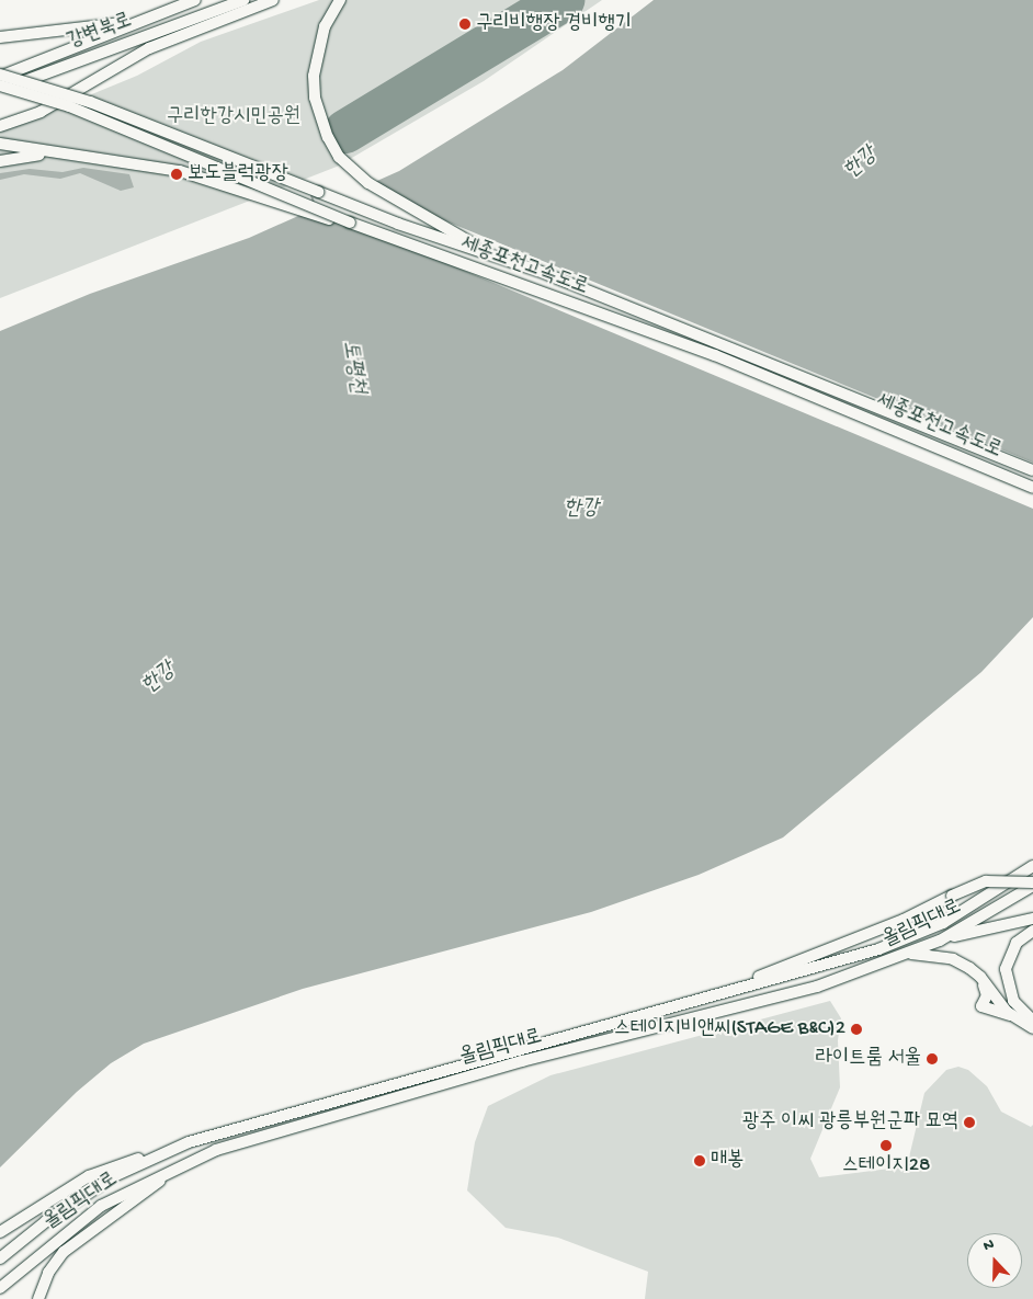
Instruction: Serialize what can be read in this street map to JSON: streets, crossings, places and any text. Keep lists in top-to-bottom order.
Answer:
{
  "streets": {
    "highway": ["강변북로", "세종포천고속도로", "올림픽대로"]
  },
  "crossings": [
    ["강변북로", "세종포천고속도로"]
  ],
  "water": ["한강", "토평천"],
  "parks": ["구리한강시민공원"],
  "places": [
    "구리비행장 경비행기",
    "보도블럭광장",
    "스테이지비앤씨(STAGE B&C)2",
    "라이트룸 서울",
    "광주 이씨 광릉부원군파 묘역",
    "스테이지28",
    "매봉"
  ],
  "north": "top"
}
